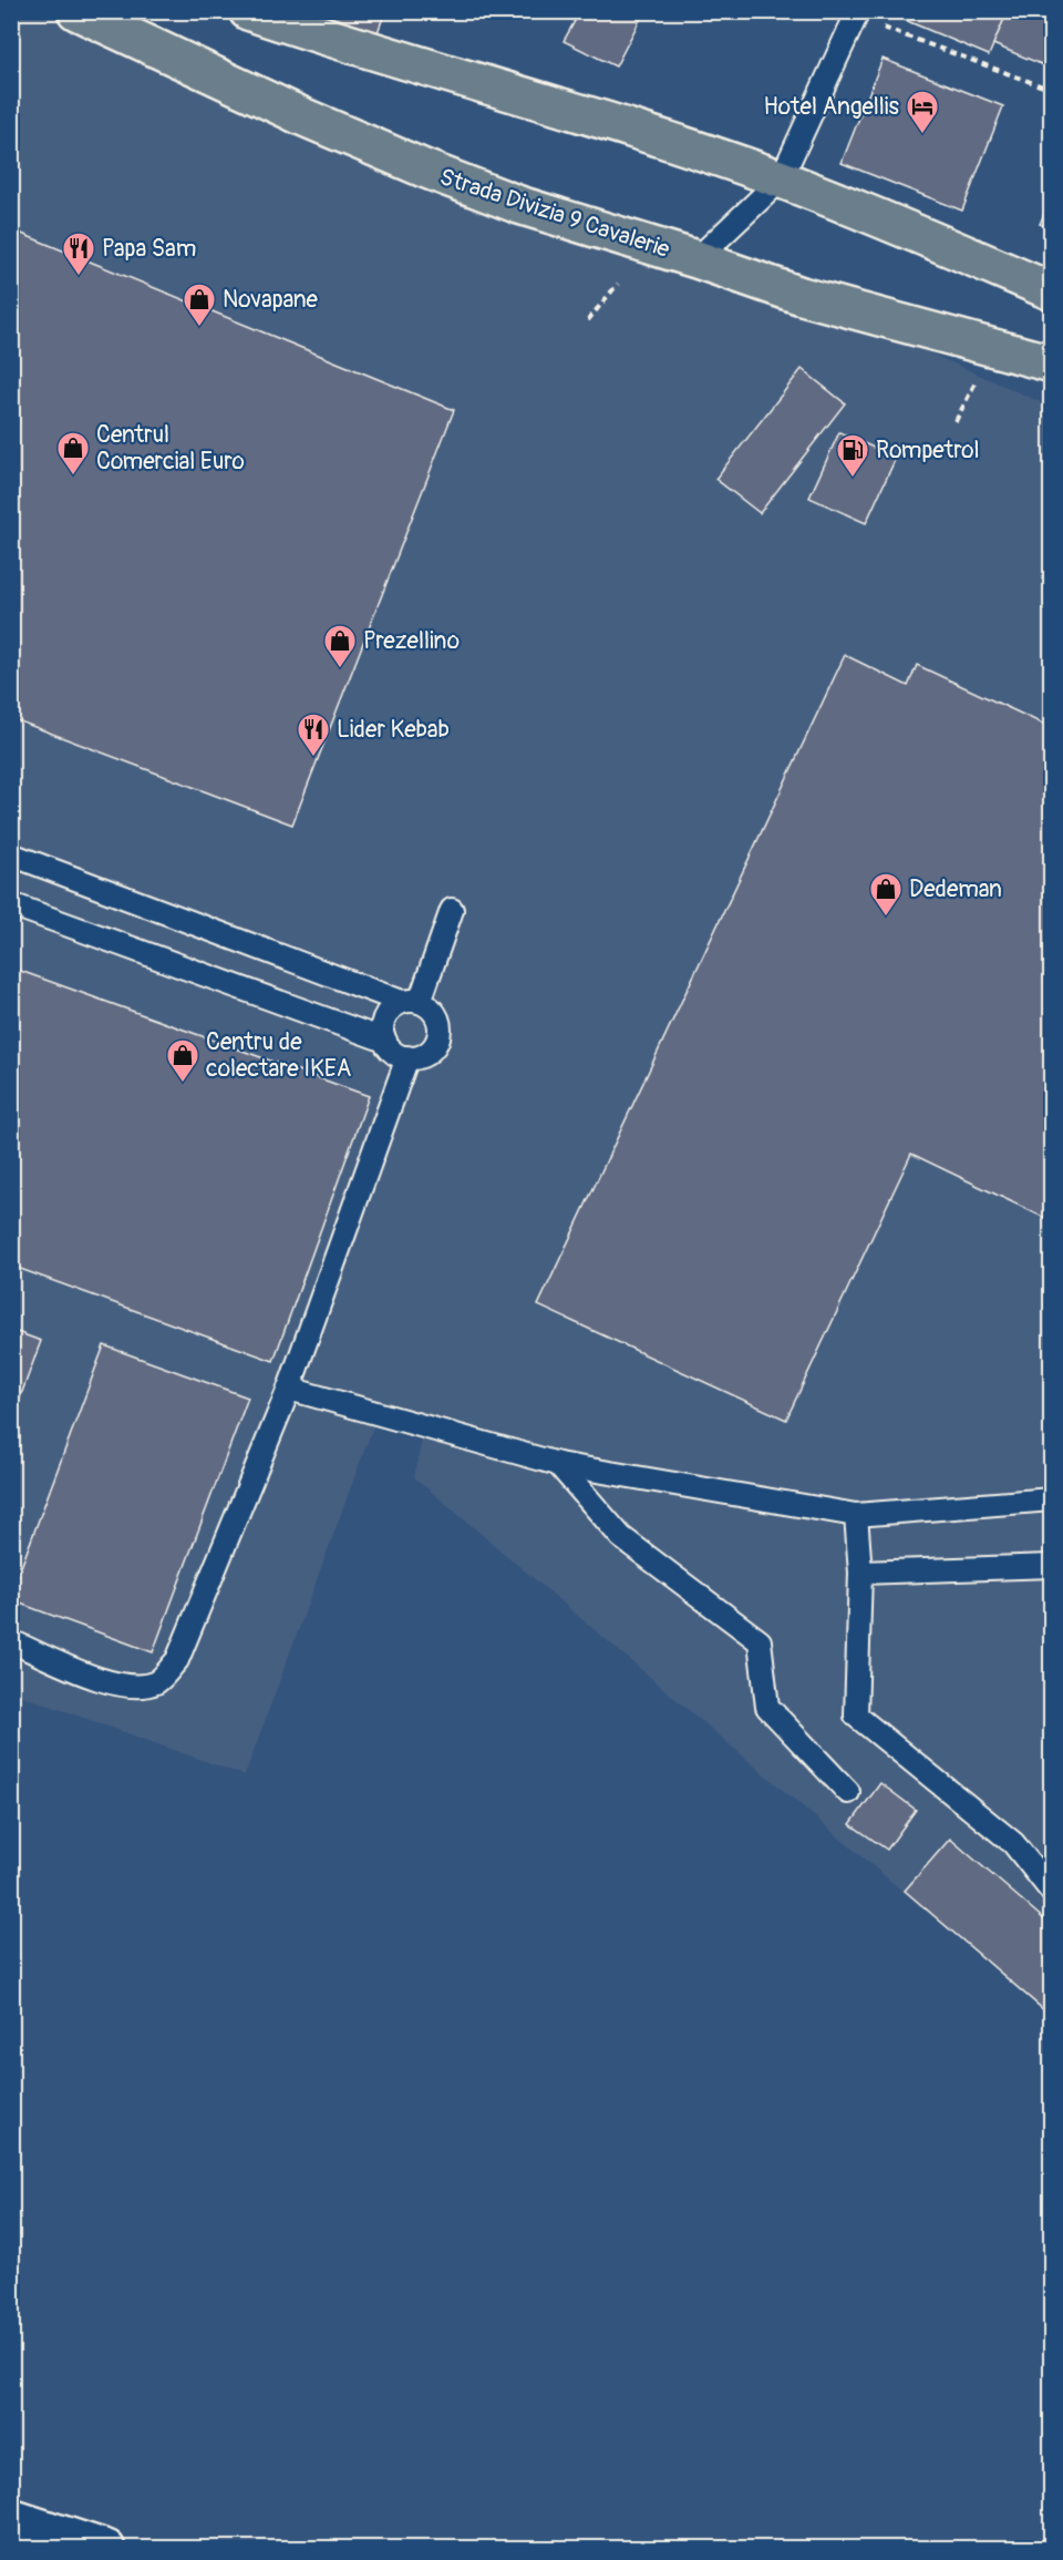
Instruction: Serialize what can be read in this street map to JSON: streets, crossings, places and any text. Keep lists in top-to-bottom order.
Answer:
{
  "streets": {
    "main road": ["Strada Divizia 9 Cavalerie"]
  },
  "places": {
    "hotel": ["Hotel Angellis"],
    "restaurant": ["Papa Sam", "Lider Kebab"],
    "shop": [
      "Novapane",
      "Centrul Comercial Euro",
      "Prezellino",
      "Dedeman",
      "Centru de colectare IKEA"
    ],
    "fuel station": ["Rompetrol"]
  }
}
